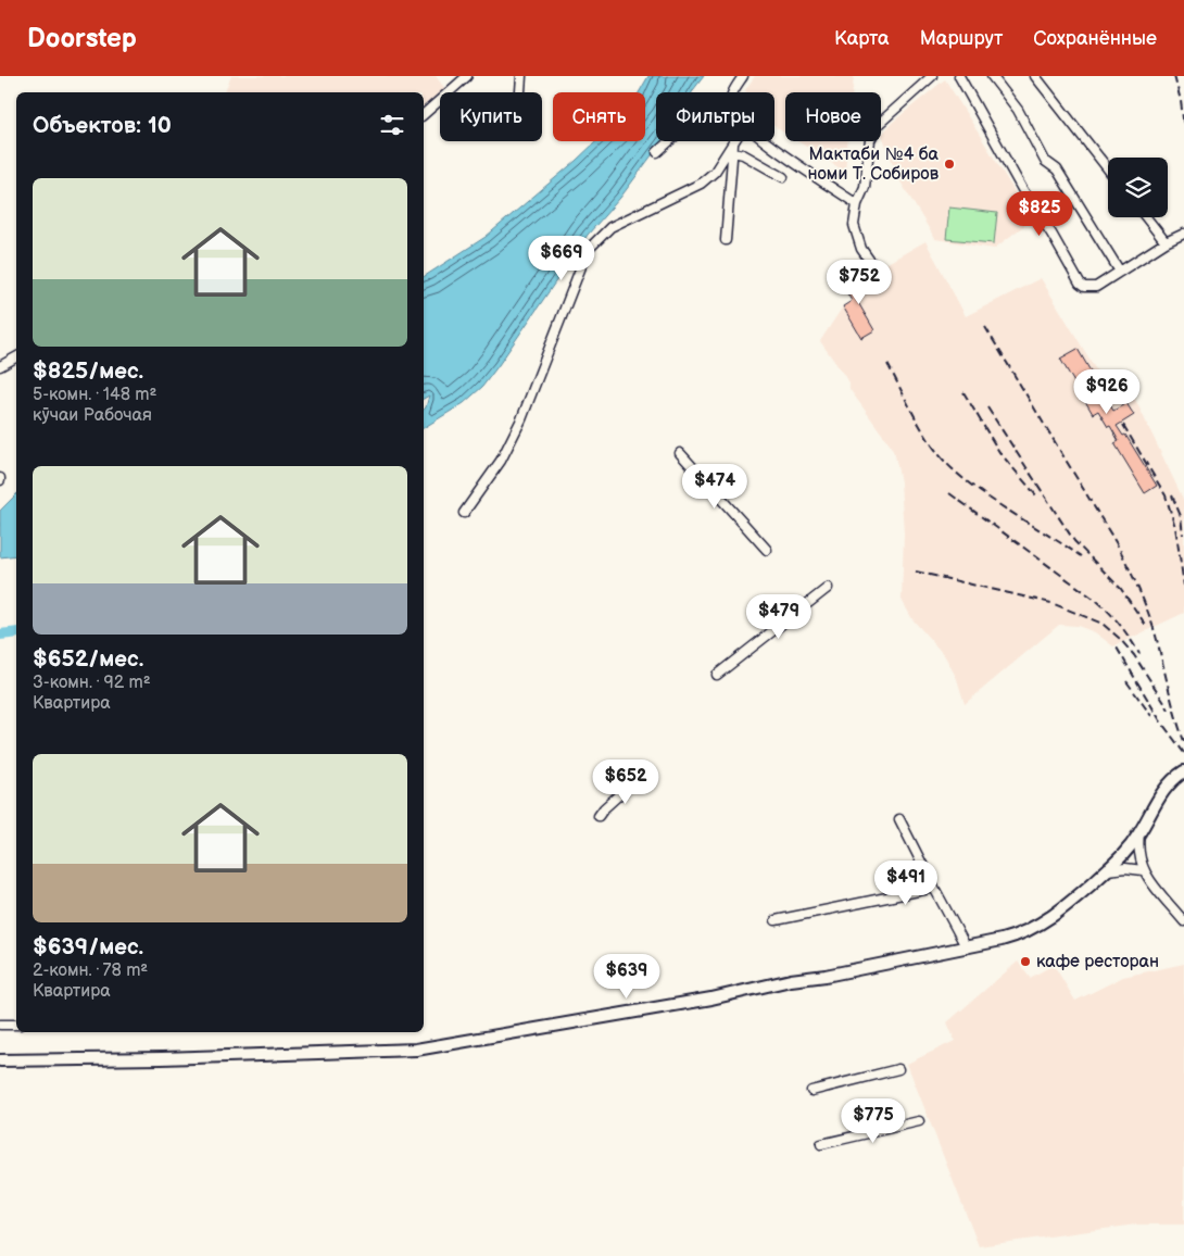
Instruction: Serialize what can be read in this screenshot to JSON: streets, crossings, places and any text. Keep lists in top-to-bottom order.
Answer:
{
  "places": ["Мактаби №4 ба номи Т. Собиров", "кафе ресторан"],
  "page": {
    "header": "Doorstep",
    "nav": ["Карта", "Маршрут", "Сохранённые"],
    "chip": [
      "Купить",
      "Снять",
      "Фильтры",
      "Новое"
    ],
    "heading": "Объектов: 10",
    "list": [
      {
        "name": "$825/мес.",
        "note": "5-комн. · 148 m² · кӯчаи Рабочая"
      },
      {
        "name": "$652/мес.",
        "note": "3-комн. · 92 m² · Квартира"
      },
      {
        "name": "$639/мес.",
        "note": "2-комн. · 78 m² · Квартира"
      }
    ],
    "price": [
      "$825",
      "$669",
      "$752",
      "$926",
      "$474",
      "$479",
      "$652",
      "$491",
      "$639",
      "$775"
    ]
  }
}
